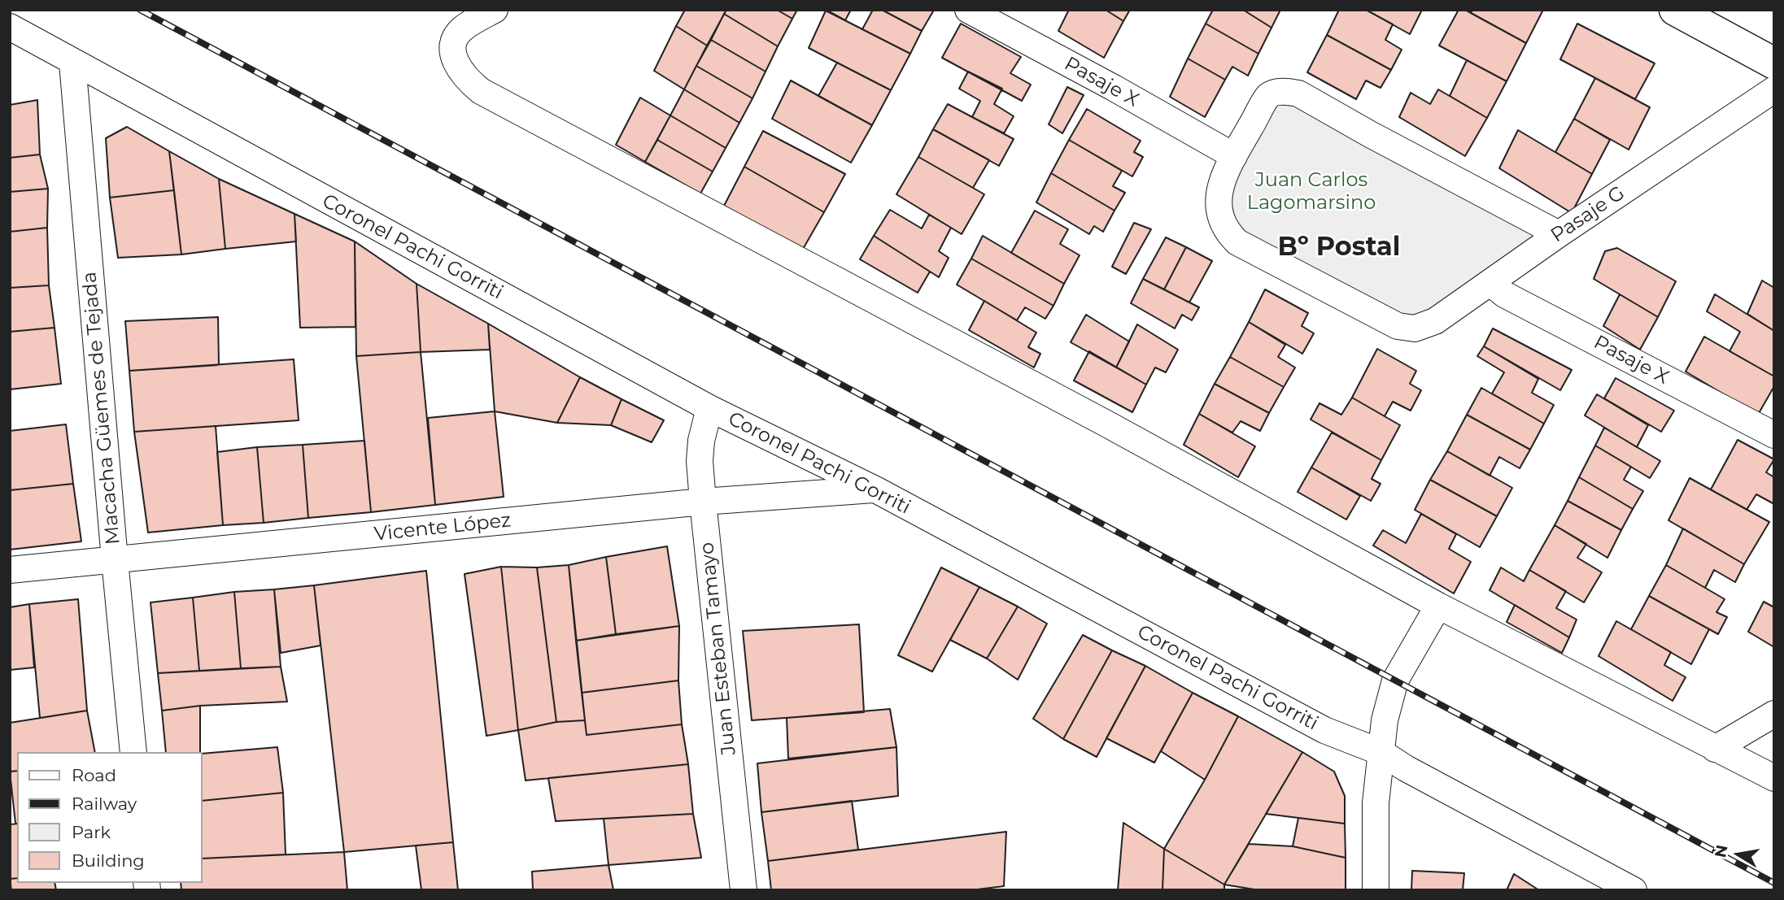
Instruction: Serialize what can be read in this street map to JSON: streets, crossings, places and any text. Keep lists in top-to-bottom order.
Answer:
{
  "streets": {
    "street": [
      "Pasaje X",
      "Pasaje G",
      "Coronel Pachi Gorriti",
      "Macacha Güemes de Tejada",
      "Vicente López",
      "Juan Esteban Tamayo"
    ]
  },
  "crossings": [
    ["Pasaje X", "Pasaje G"],
    ["Coronel Pachi Gorriti", "Macacha Güemes de Tejada"],
    ["Coronel Pachi Gorriti", "Vicente López"],
    ["Coronel Pachi Gorriti", "Juan Esteban Tamayo"],
    ["Macacha Güemes de Tejada", "Vicente López"],
    ["Vicente López", "Juan Esteban Tamayo"]
  ],
  "districts": ["Bº Postal"],
  "parks": ["Juan Carlos Lagomarsino"],
  "legend": [
    "Road",
    "Railway",
    "Park",
    "Building"
  ],
  "north": "left"
}
